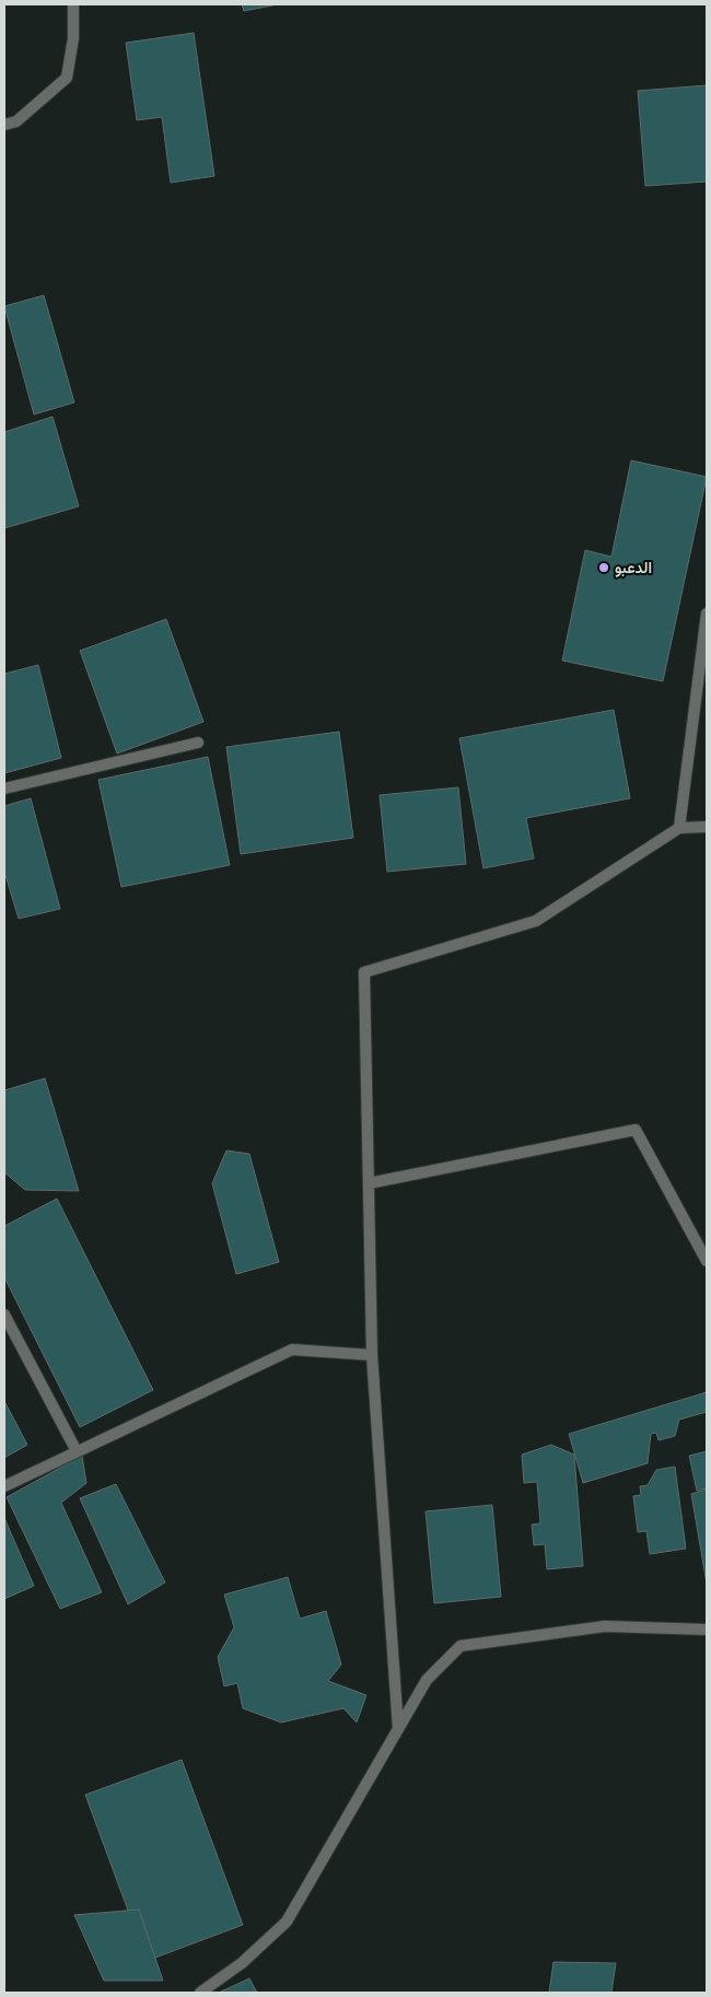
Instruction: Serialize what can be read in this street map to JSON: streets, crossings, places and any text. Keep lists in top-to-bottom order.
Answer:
{
  "places": ["الدعبو"]
}
